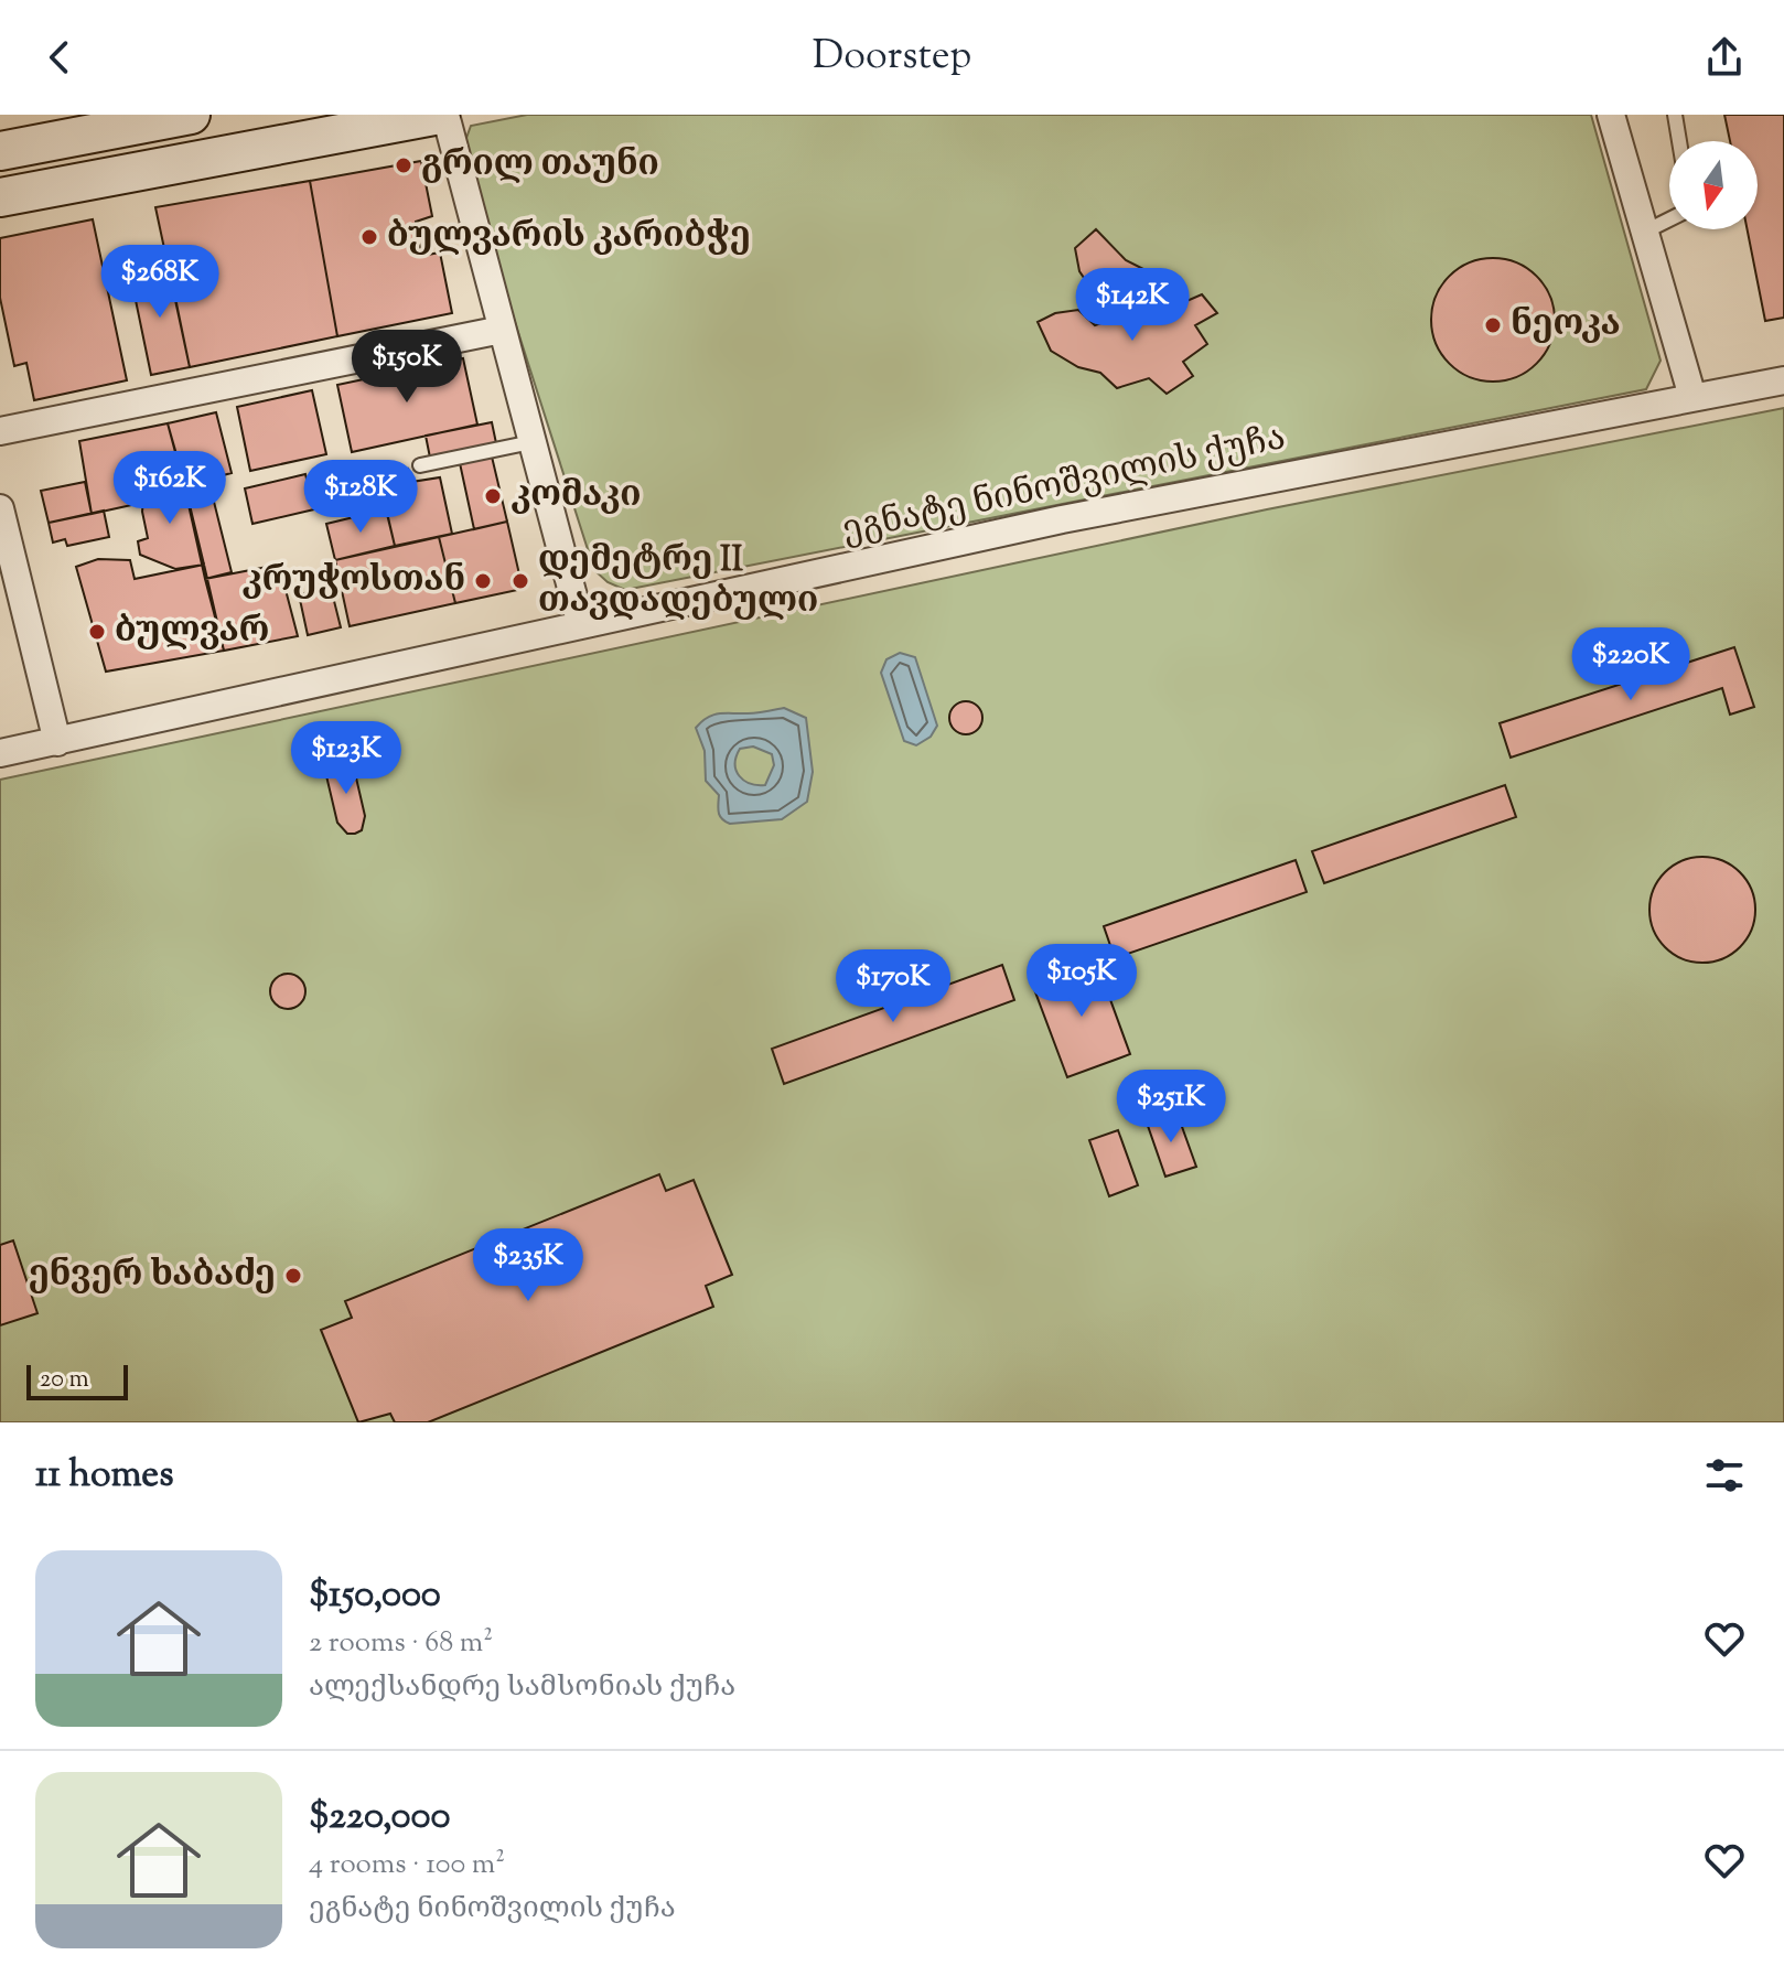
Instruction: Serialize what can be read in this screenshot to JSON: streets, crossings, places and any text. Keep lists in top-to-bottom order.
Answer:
{
  "streets": {
    "street": ["ეგნატე ნინოშვილის ქუჩა"]
  },
  "places": [
    "გრილ თაუნი",
    "ბულვარის კარიბჭე",
    "ნეოკა",
    "კომაკი",
    "კრუჭოსთან",
    "დემეტრე II თავდადებული",
    "ბულვარ",
    "ენვერ ხაბაძე"
  ],
  "scale_bar": "20 m",
  "north": "bottom",
  "page": {
    "header": "Doorstep",
    "price": [
      "$268K",
      "$142K",
      "$150K",
      "$162K",
      "$128K",
      "$220K",
      "$123K",
      "$105K",
      "$170K",
      "$251K",
      "$235K"
    ],
    "scale": "20 m",
    "heading": "11 homes",
    "list": [
      {
        "name": "$150,000",
        "note": "2 rooms · 68 m² · ალექსანდრე სამსონიას ქუჩა"
      },
      {
        "name": "$220,000",
        "note": "4 rooms · 100 m² · ეგნატე ნინოშვილის ქუჩა"
      }
    ]
  }
}
